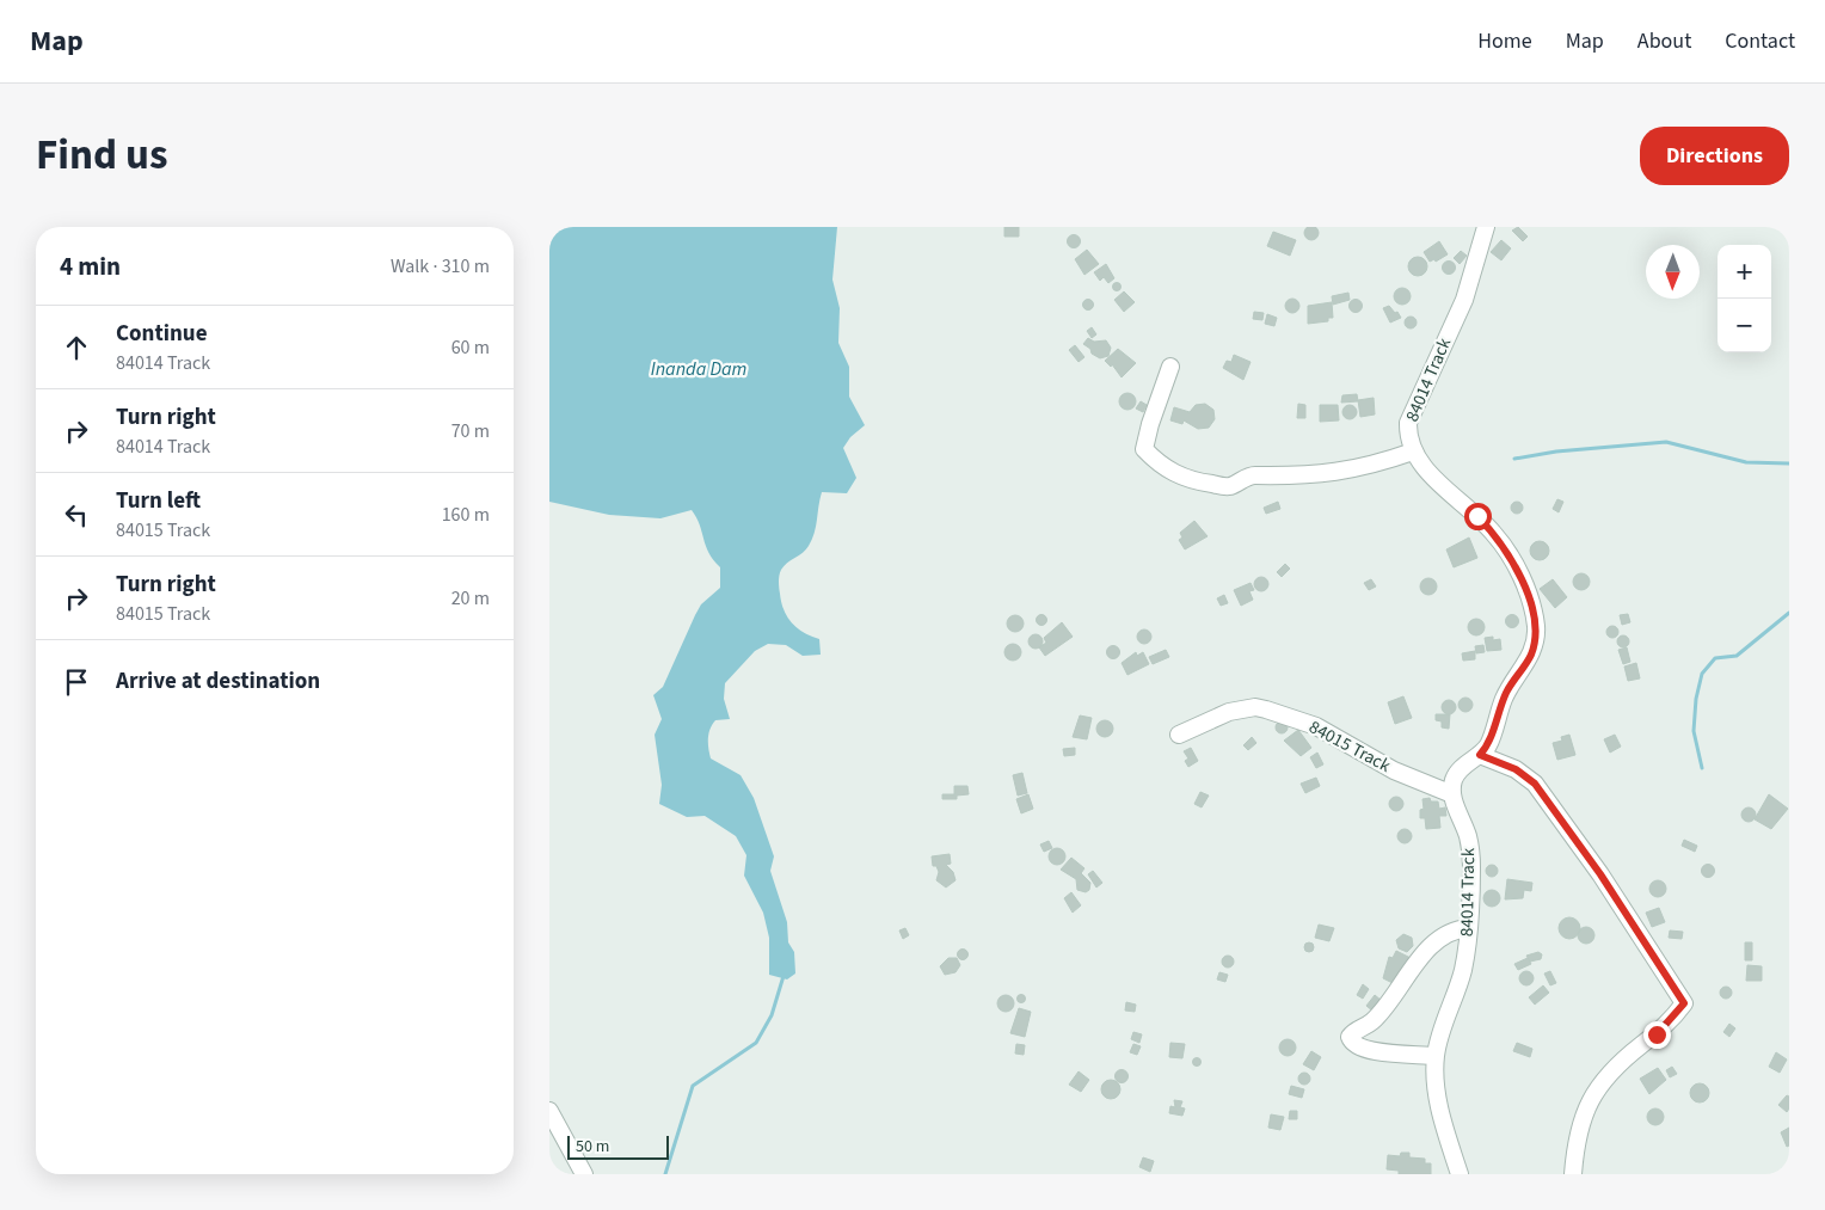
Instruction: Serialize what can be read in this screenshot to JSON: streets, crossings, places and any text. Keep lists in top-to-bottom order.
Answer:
{
  "streets": {
    "street": ["84014 Track", "84015 Track"]
  },
  "crossings": [
    ["84014 Track", "84015 Track"]
  ],
  "water": ["Inanda Dam"],
  "scale_bar": "50 m",
  "north": "bottom",
  "page": {
    "header": "Map",
    "nav": [
      "Home",
      "Map",
      "About",
      "Contact"
    ],
    "title": "Find us",
    "buttons": "Directions",
    "heading": ["4 min", "Walk · 310 m"],
    "map_buttons": ["+", "−"],
    "list": [
      ["Continue", "84014 Track", "60 m"],
      ["Turn right", "84014 Track", "70 m"],
      ["Turn left", "84015 Track", "160 m"],
      ["Turn right", "84015 Track", "20 m"],
      "Arrive at destination"
    ],
    "scale": "50 m"
  }
}
